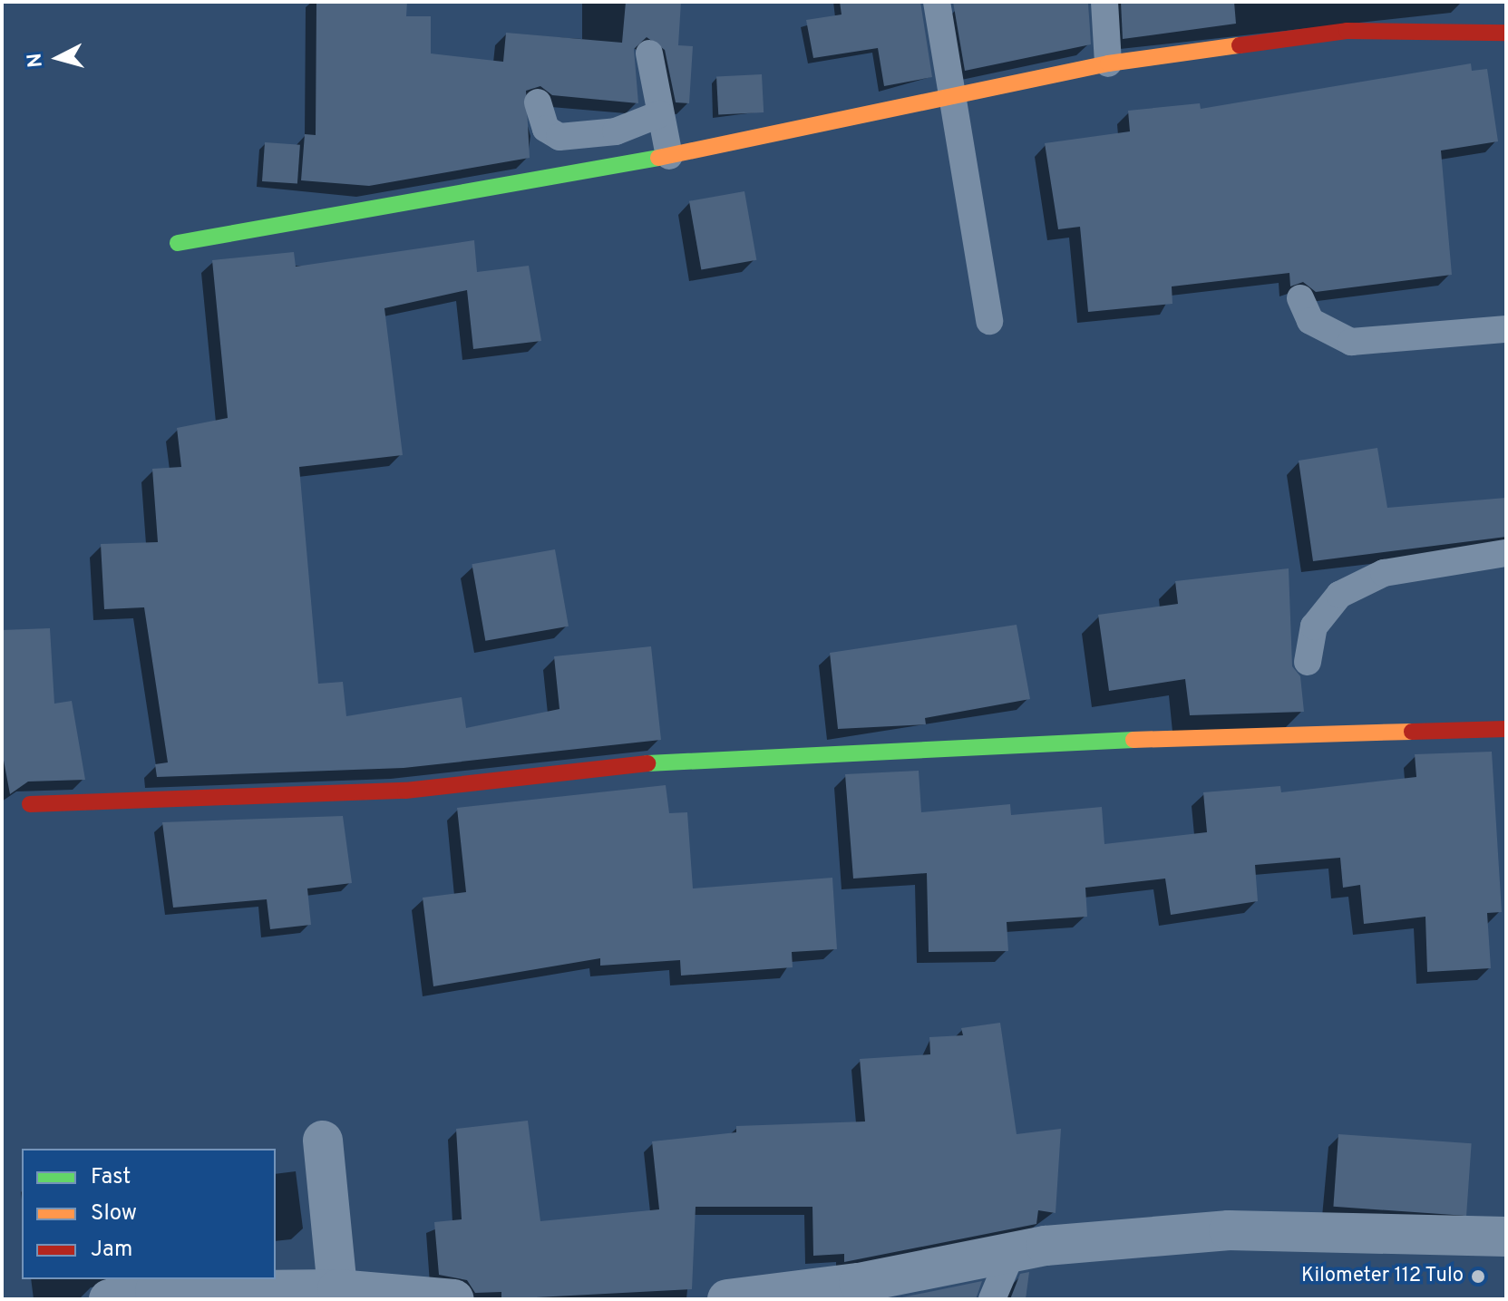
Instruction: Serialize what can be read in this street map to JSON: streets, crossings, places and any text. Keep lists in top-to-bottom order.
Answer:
{
  "places": ["Kilometer 112 Tulo"],
  "legend": ["Fast", "Slow", "Jam"],
  "north": "left"
}
